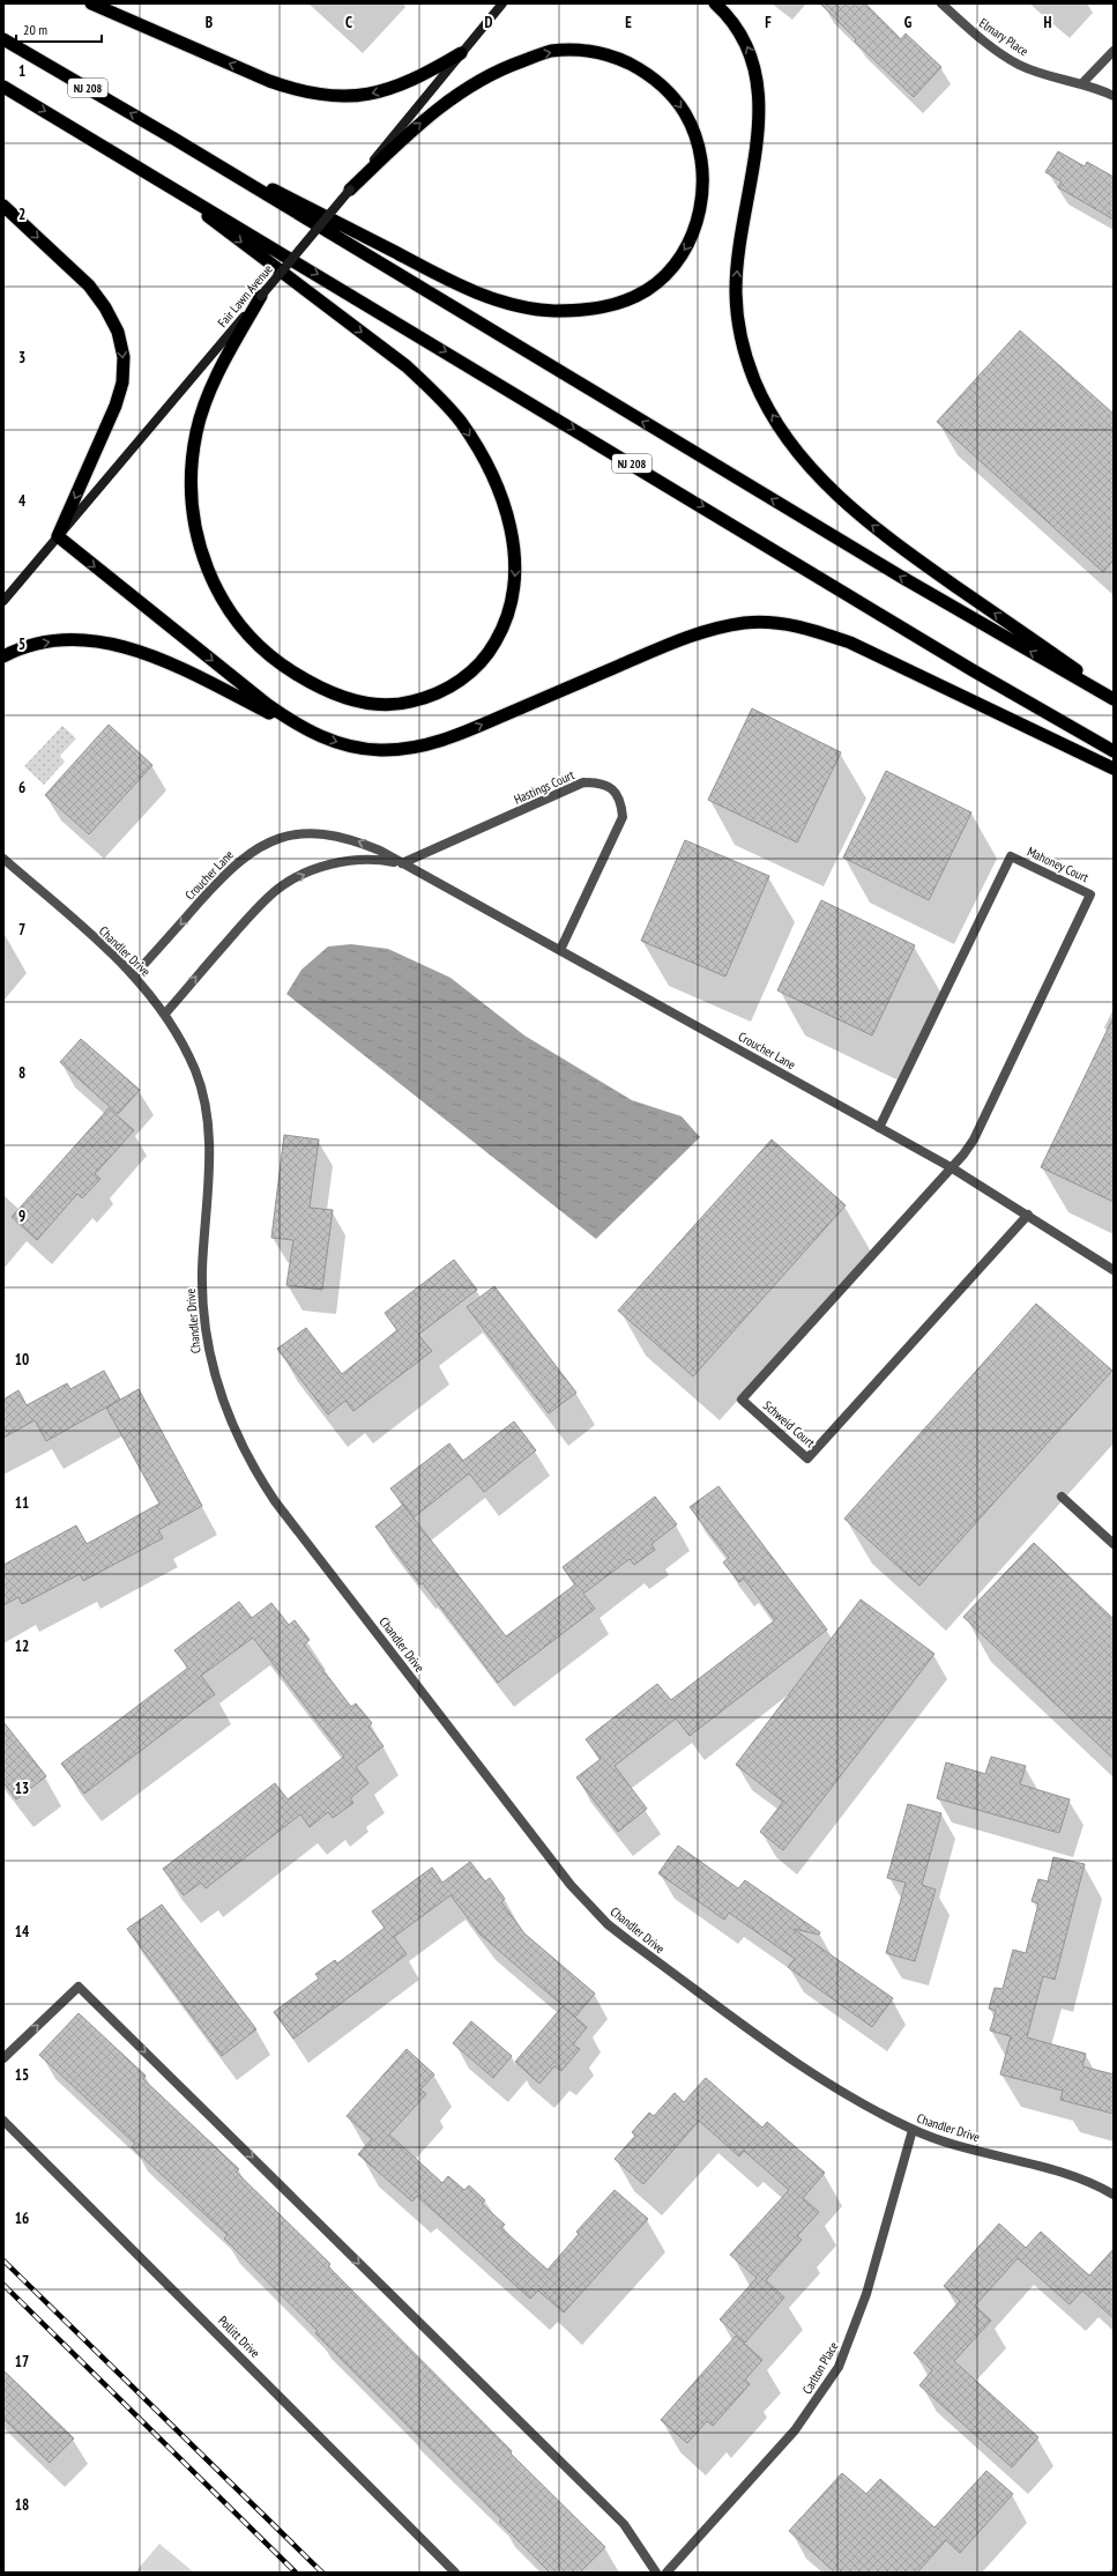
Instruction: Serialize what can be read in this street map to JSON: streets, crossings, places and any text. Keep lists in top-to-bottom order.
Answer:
{
  "streets": {
    "highway": ["NJ 208"],
    "main road": ["Fair Lawn Avenue"],
    "street": [
      "Elmary Place",
      "Hastings Court",
      "Mahoney Court",
      "Croucher Lane",
      "Chandler Drive",
      "Schweid Court",
      "Pollitt Drive",
      "Carlton Place"
    ]
  },
  "crossings": [
    ["Hastings Court", "Croucher Lane"],
    ["Mahoney Court", "Croucher Lane"],
    ["Mahoney Court", "Schweid Court"],
    ["Croucher Lane", "Chandler Drive"],
    ["Croucher Lane", "Schweid Court"],
    ["Chandler Drive", "Carlton Place"]
  ],
  "scale_bar": "20 m",
  "grid": {
    "columns": [
      "B",
      "C",
      "D",
      "E",
      "F",
      "G",
      "H"
    ],
    "rows": [
      "1",
      "2",
      "3",
      "4",
      "5",
      "6",
      "7",
      "8",
      "9",
      "10",
      "11",
      "12",
      "13",
      "14",
      "15",
      "16",
      "17",
      "18"
    ]
  }
}
